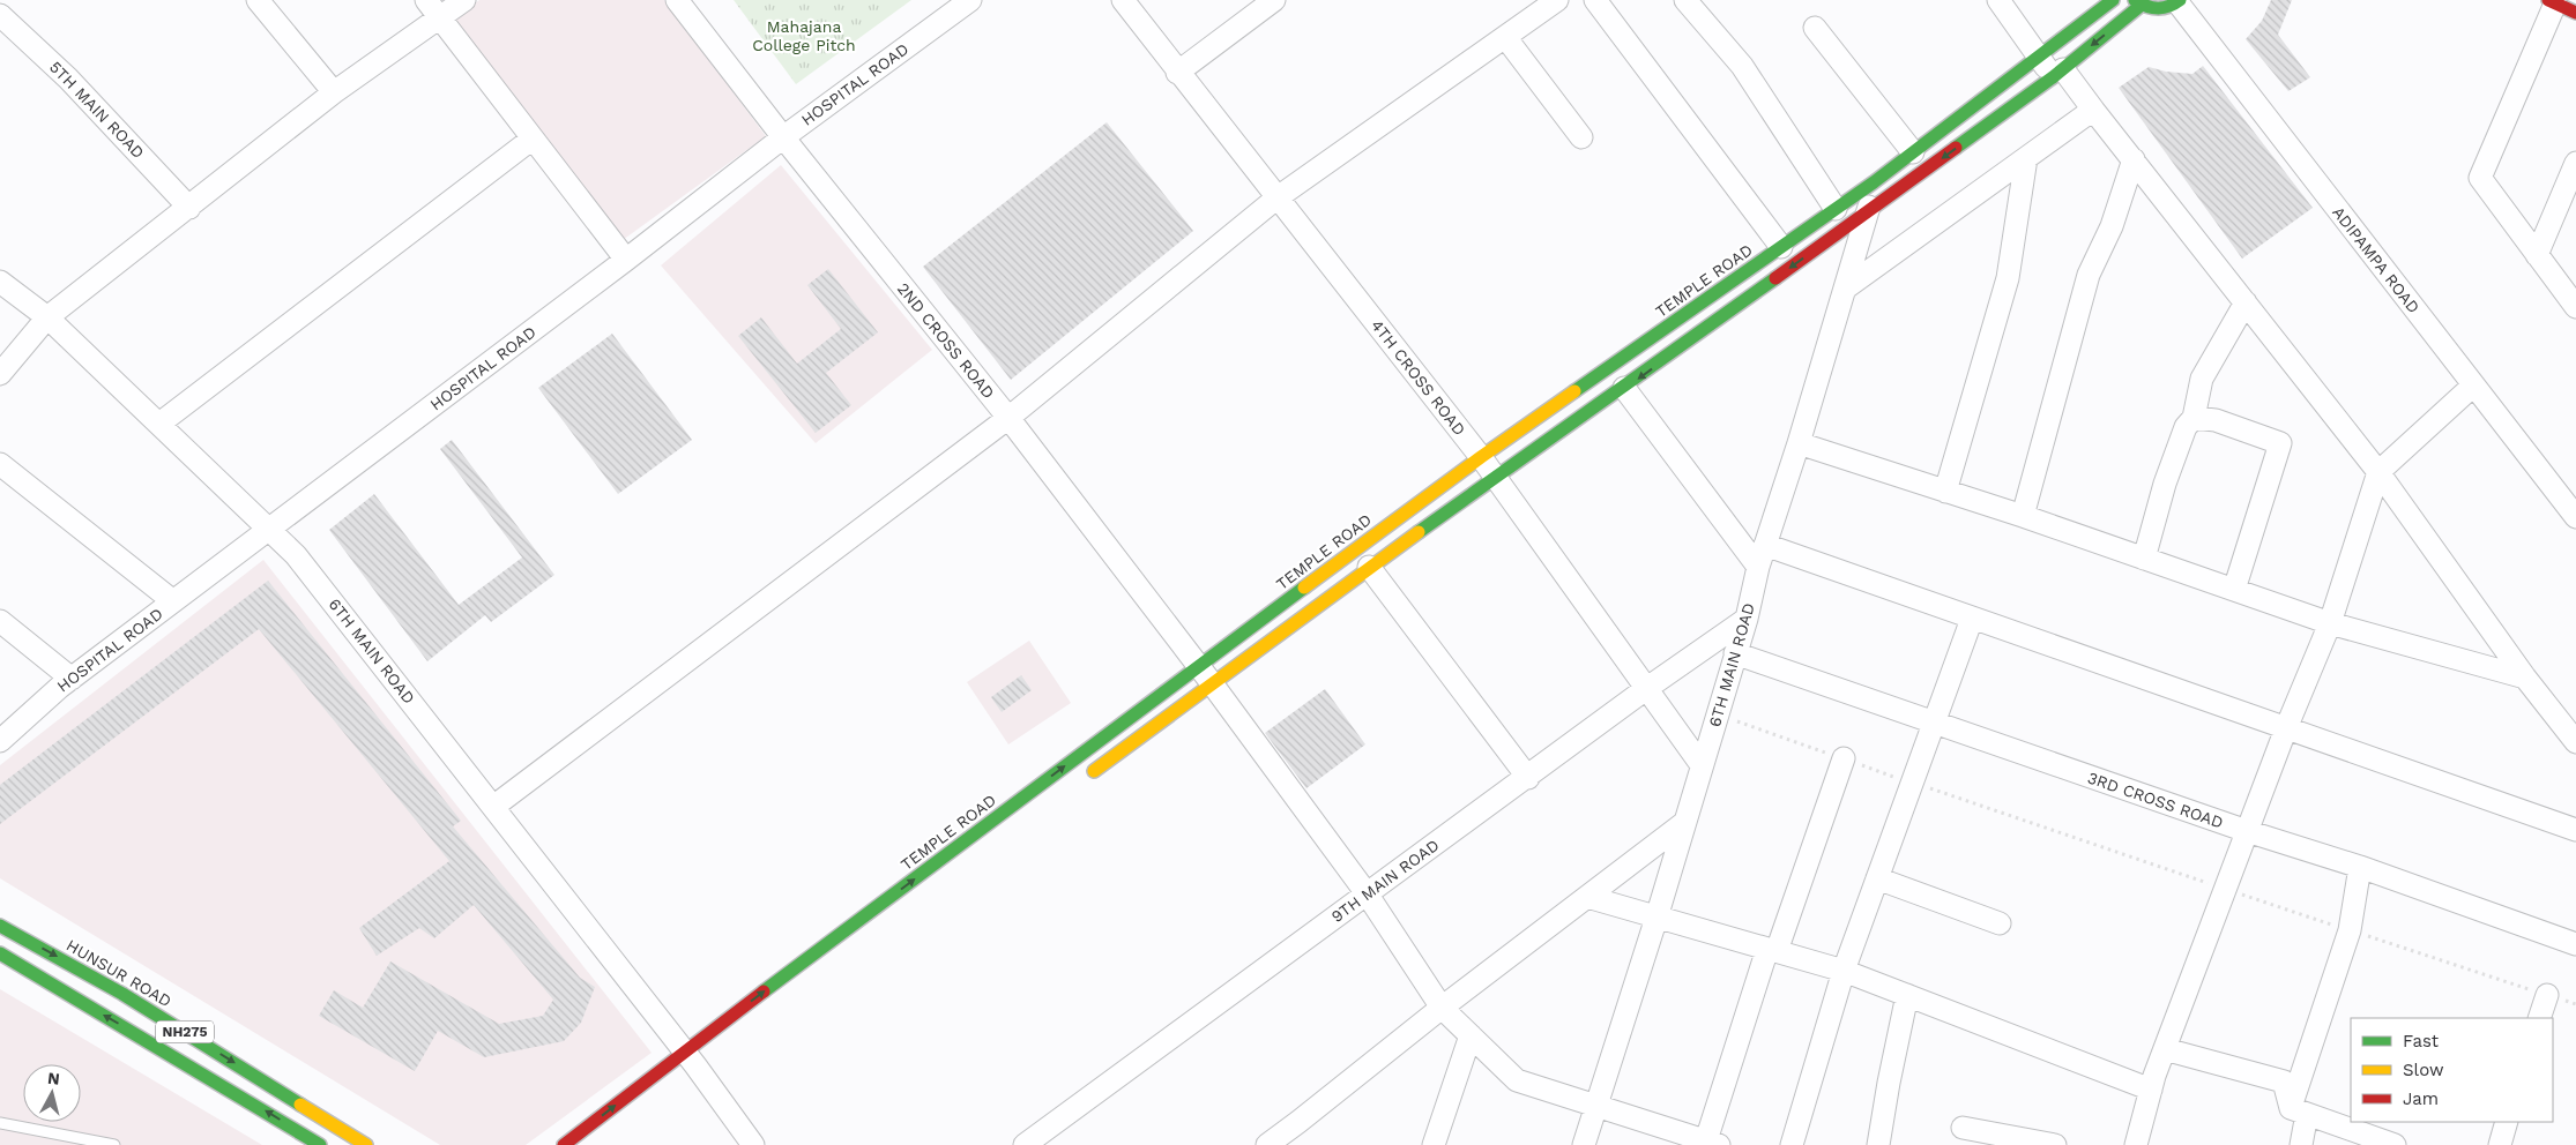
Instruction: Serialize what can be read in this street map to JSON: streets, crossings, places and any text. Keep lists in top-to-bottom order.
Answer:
{
  "streets": {
    "street": [
      "HOSPITAL ROAD",
      "5TH MAIN ROAD",
      "ADIPAMPA ROAD",
      "TEMPLE ROAD",
      "2ND CROSS ROAD",
      "4TH CROSS ROAD",
      "6TH MAIN ROAD",
      "3RD CROSS ROAD",
      "9TH MAIN ROAD",
      "HUNSUR ROAD",
      "NH275"
    ]
  },
  "crossings": [
    ["HOSPITAL ROAD", "2ND CROSS ROAD"],
    ["HOSPITAL ROAD", "6TH MAIN ROAD"],
    ["TEMPLE ROAD", "2ND CROSS ROAD"],
    ["TEMPLE ROAD", "4TH CROSS ROAD"],
    ["TEMPLE ROAD", "6TH MAIN ROAD"],
    ["2ND CROSS ROAD", "6TH MAIN ROAD"],
    ["2ND CROSS ROAD", "9TH MAIN ROAD"],
    ["4TH CROSS ROAD", "6TH MAIN ROAD"],
    ["4TH CROSS ROAD", "9TH MAIN ROAD"],
    ["6TH MAIN ROAD", "3RD CROSS ROAD"],
    ["6TH MAIN ROAD", "9TH MAIN ROAD"]
  ],
  "one_way": ["TEMPLE ROAD"],
  "parks": ["Mahajana College Pitch"],
  "legend": ["Fast", "Slow", "Jam"],
  "north": "top"
}
